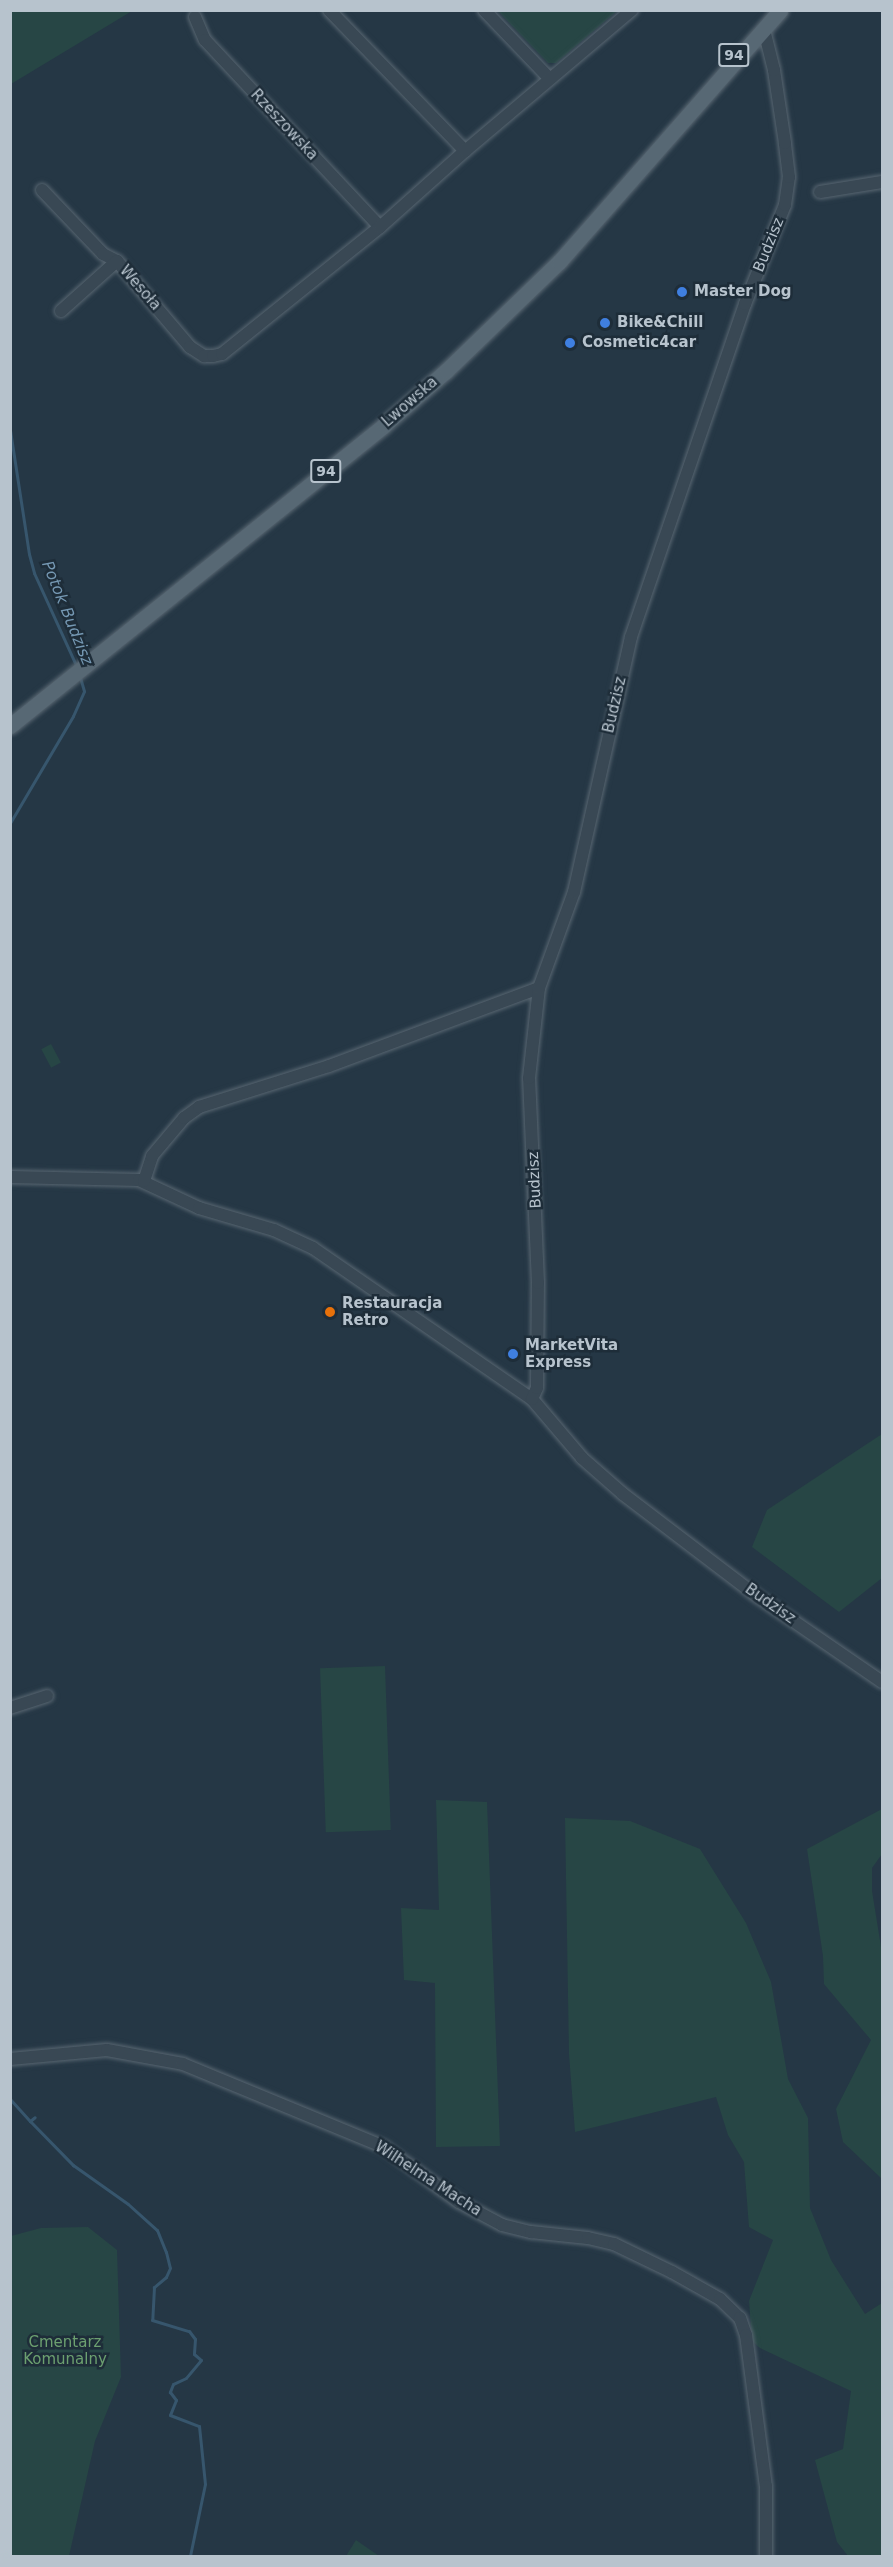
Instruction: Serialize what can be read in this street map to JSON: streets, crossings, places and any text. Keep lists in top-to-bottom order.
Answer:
{
  "streets": {
    "main road": ["94", "Lwowska"],
    "street": [
      "Rzeszowska",
      "Budzisz",
      "Wesoła",
      "Wilhelma Macha"
    ]
  },
  "crossings": [
    ["94", "Budzisz"],
    ["94", "Lwowska"],
    ["Rzeszowska", "Wesoła"],
    ["Budzisz", "Lwowska"]
  ],
  "water": ["Potok Budzisz"],
  "parks": ["Cmentarz Komunalny"],
  "places": [
    "Master Dog",
    "Bike&Chill",
    "Cosmetic4car",
    "Restauracja Retro",
    "MarketVita Express"
  ]
}
